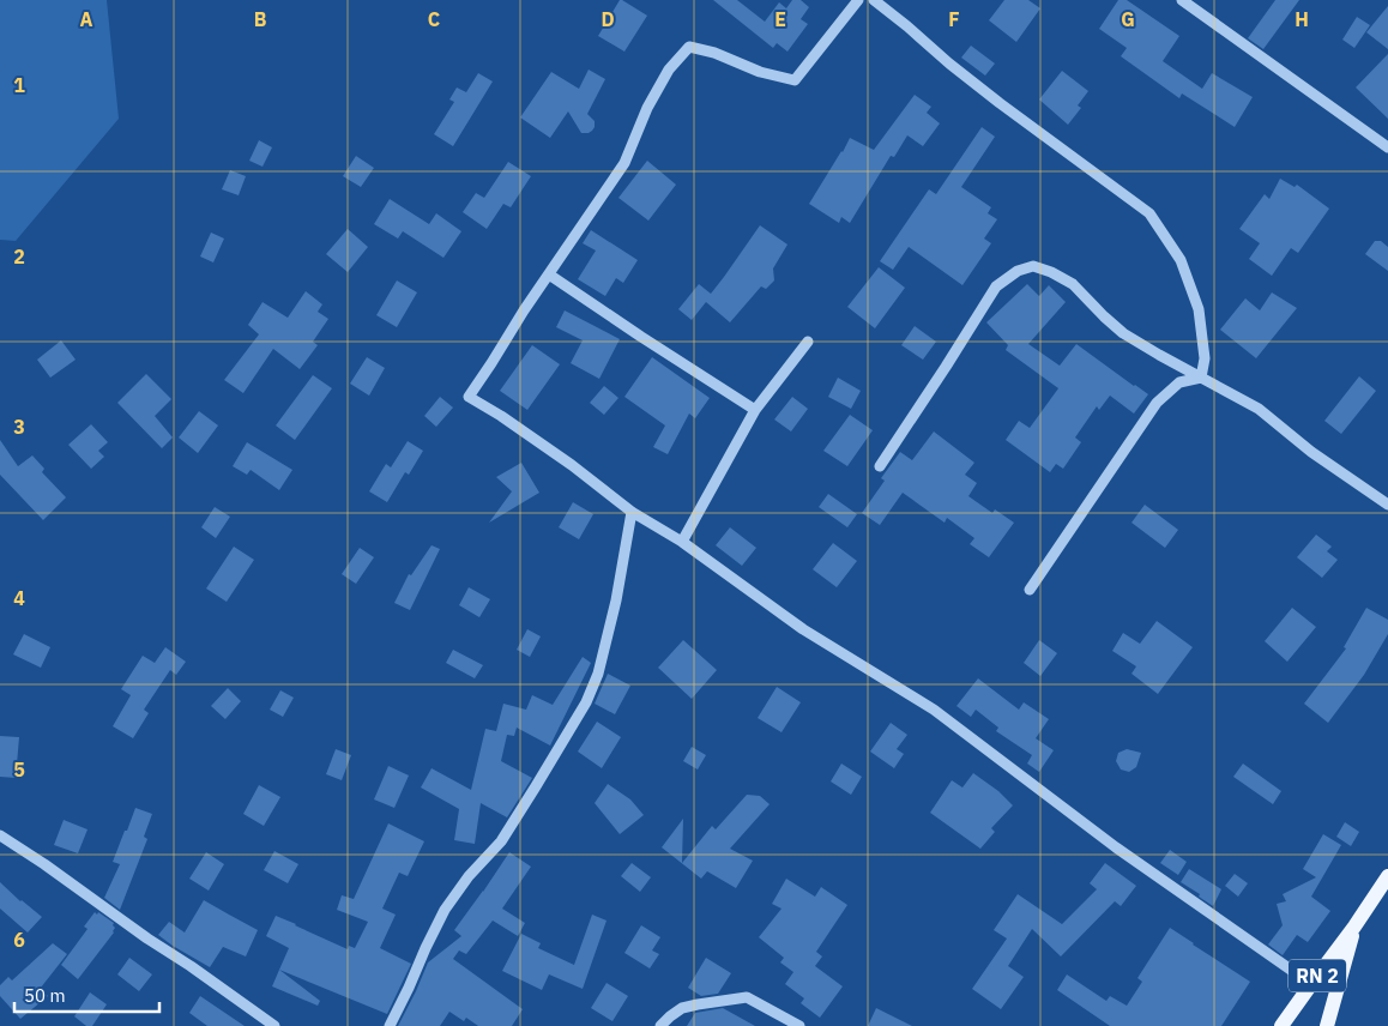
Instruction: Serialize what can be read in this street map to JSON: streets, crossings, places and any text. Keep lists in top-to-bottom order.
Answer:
{
  "streets": {
    "main road": ["RN 2"]
  },
  "scale_bar": "50 m",
  "grid": {
    "columns": [
      "A",
      "B",
      "C",
      "D",
      "E",
      "F",
      "G",
      "H"
    ],
    "rows": [
      "1",
      "2",
      "3",
      "4",
      "5",
      "6"
    ]
  }
}
